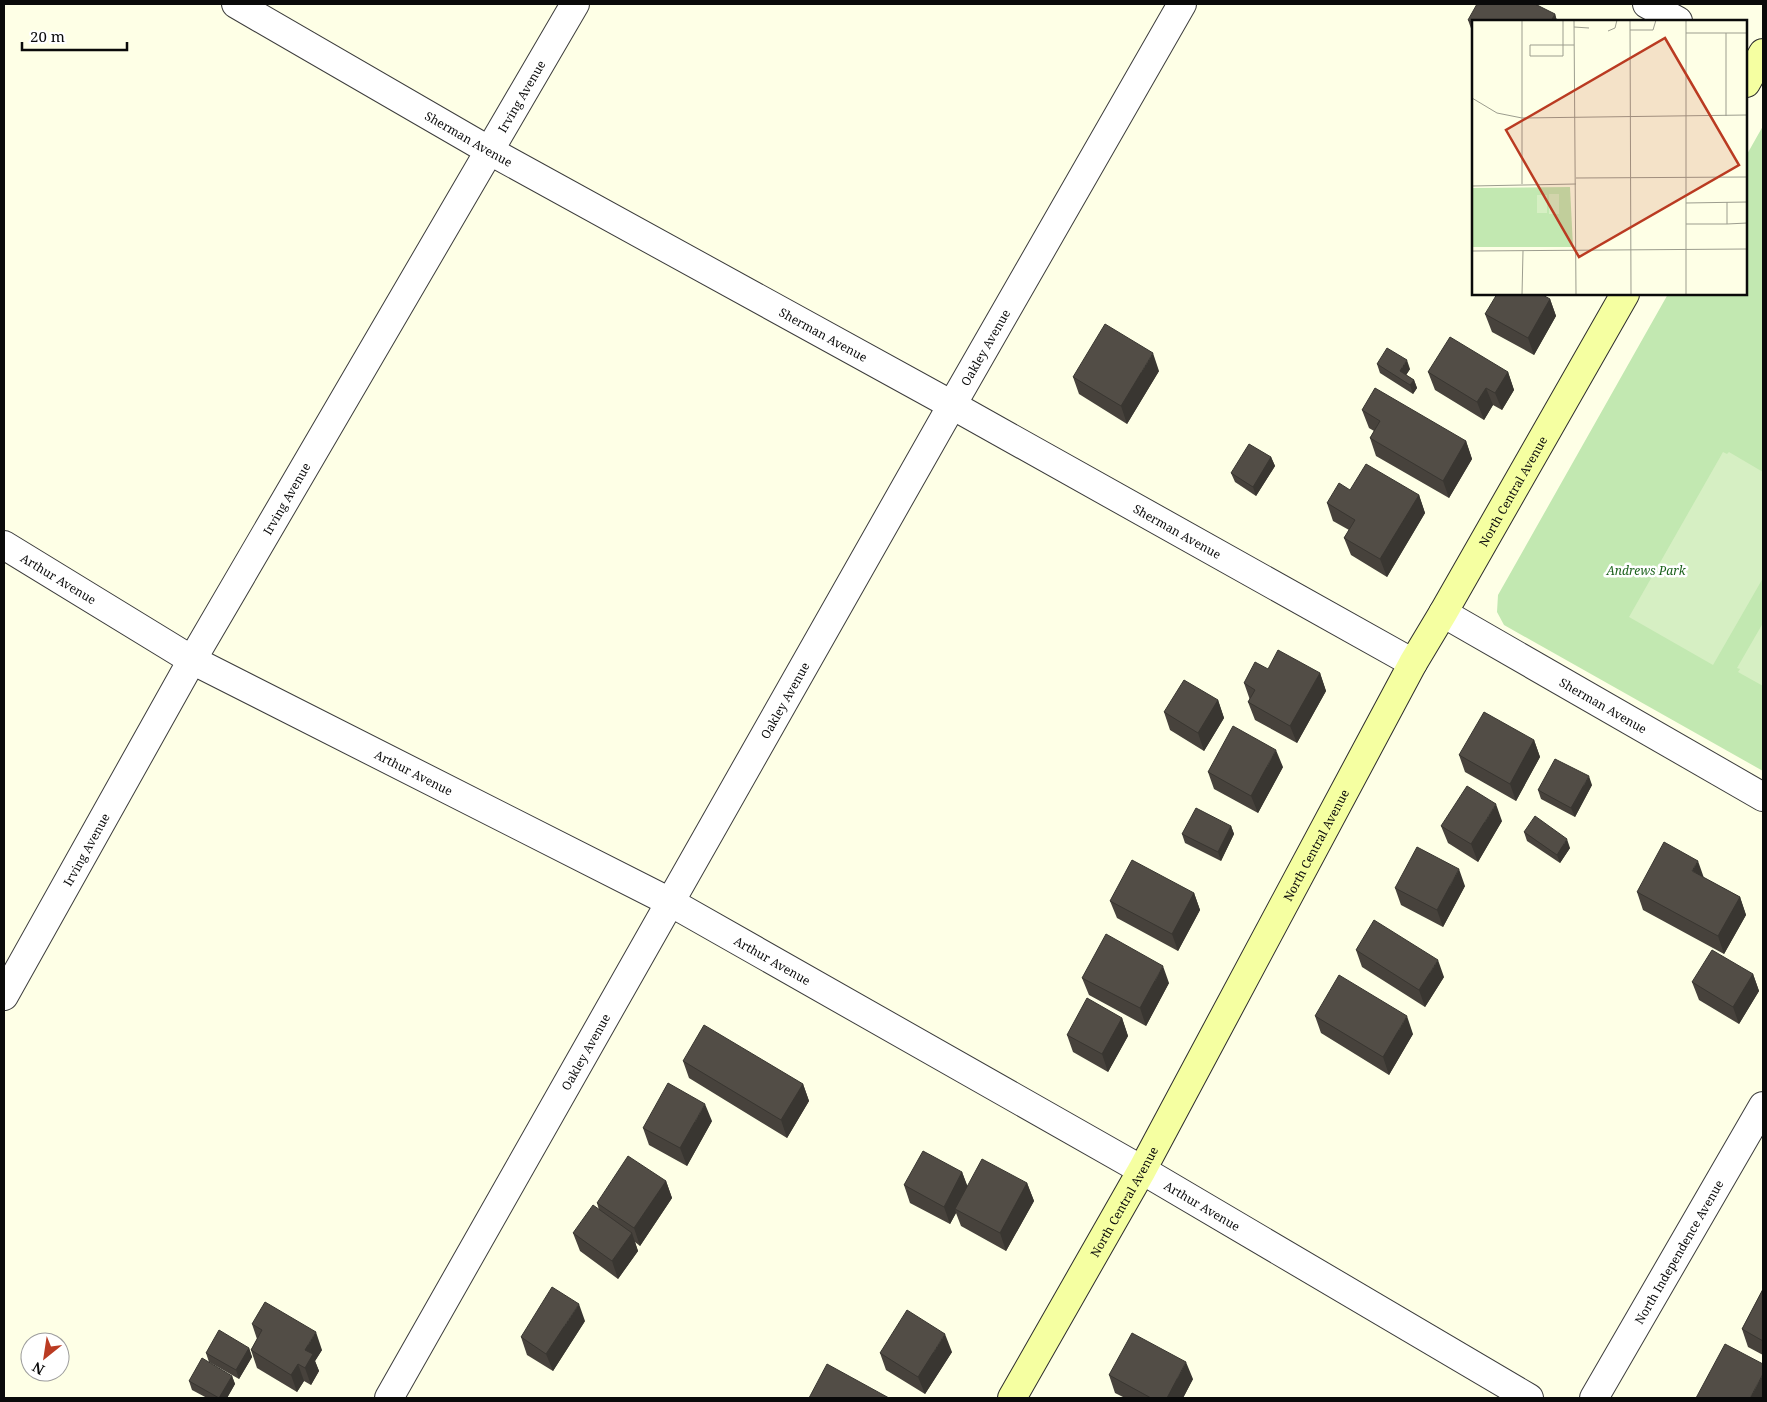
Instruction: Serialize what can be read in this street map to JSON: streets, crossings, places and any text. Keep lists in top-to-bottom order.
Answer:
{
  "streets": {
    "main road": ["North Central Avenue"],
    "street": [
      "Irving Avenue",
      "Sherman Avenue",
      "Oakley Avenue",
      "Arthur Avenue",
      "North Independence Avenue"
    ]
  },
  "crossings": [
    ["Irving Avenue", "Sherman Avenue"],
    ["Irving Avenue", "Arthur Avenue"],
    ["Sherman Avenue", "Oakley Avenue"],
    ["Sherman Avenue", "North Central Avenue"],
    ["Oakley Avenue", "Arthur Avenue"],
    ["North Central Avenue", "Arthur Avenue"]
  ],
  "parks": ["Andrews Park"],
  "scale_bar": "20 m",
  "north": "bottom left"
}
